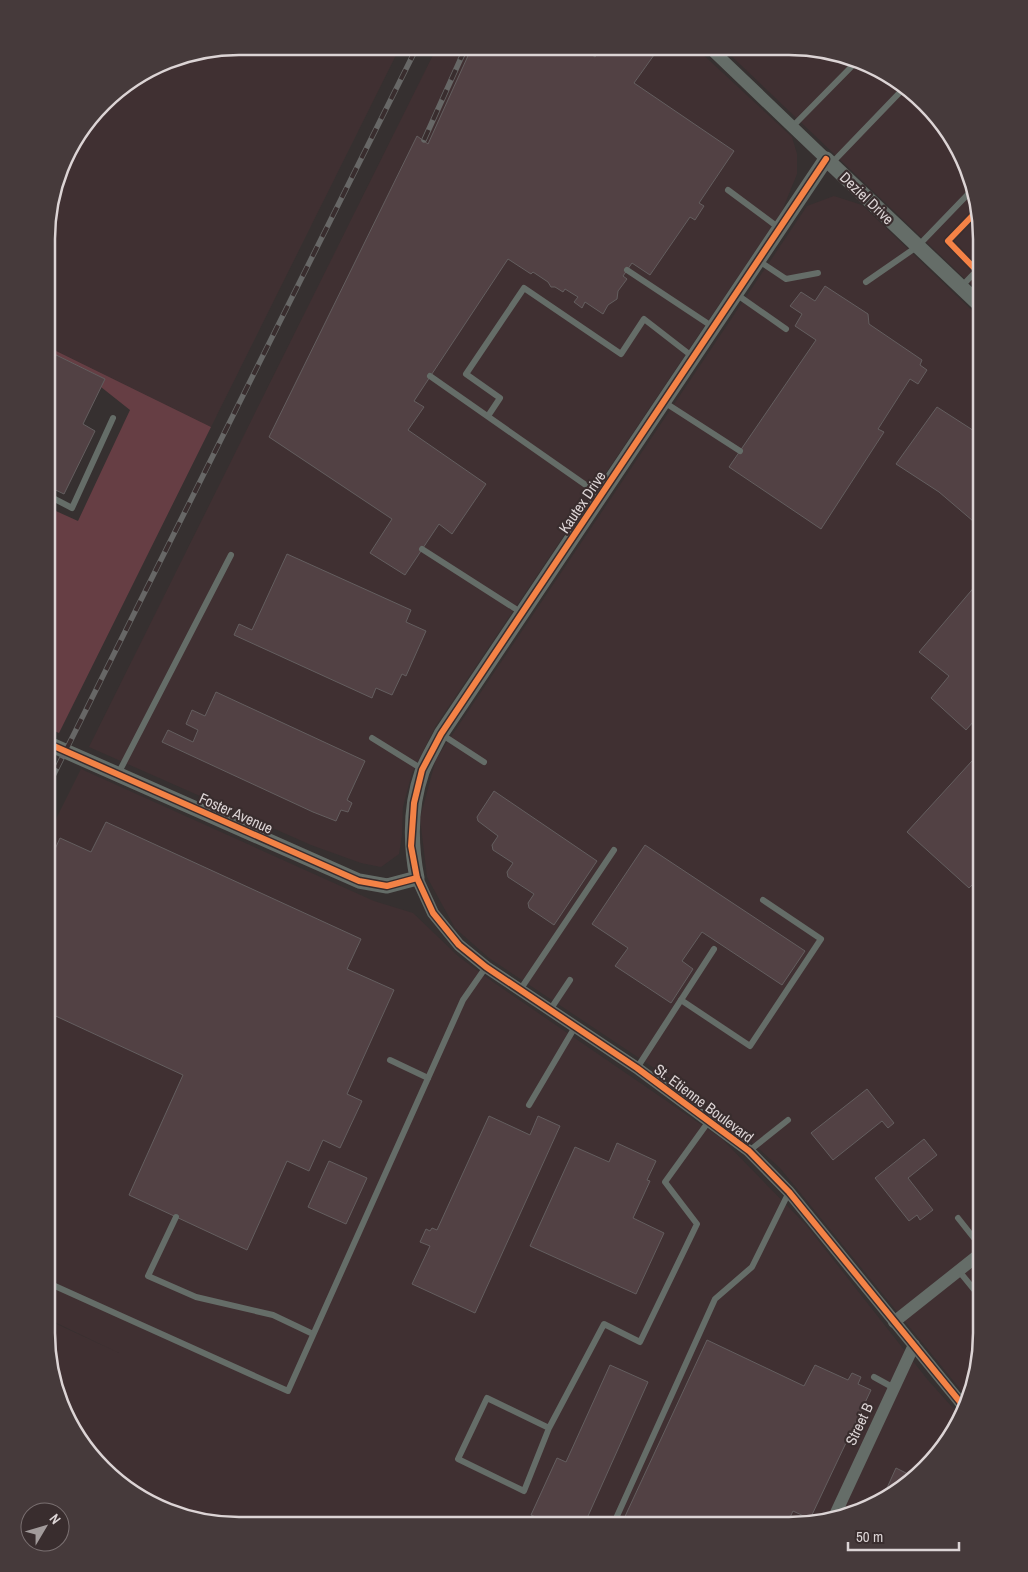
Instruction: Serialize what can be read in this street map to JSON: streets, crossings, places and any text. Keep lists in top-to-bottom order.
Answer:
{
  "streets": {
    "street": [
      "Deziel Drive",
      "Kautex Drive",
      "Foster Avenue",
      "St. Etienne Boulevard",
      "Street B"
    ]
  },
  "crossings": [
    ["Deziel Drive", "Kautex Drive"],
    ["Kautex Drive", "Foster Avenue"],
    ["Kautex Drive", "St. Etienne Boulevard"],
    ["Foster Avenue", "St. Etienne Boulevard"],
    ["St. Etienne Boulevard", "Street B"]
  ],
  "scale_bar": "50 m",
  "north": "top right"
}
